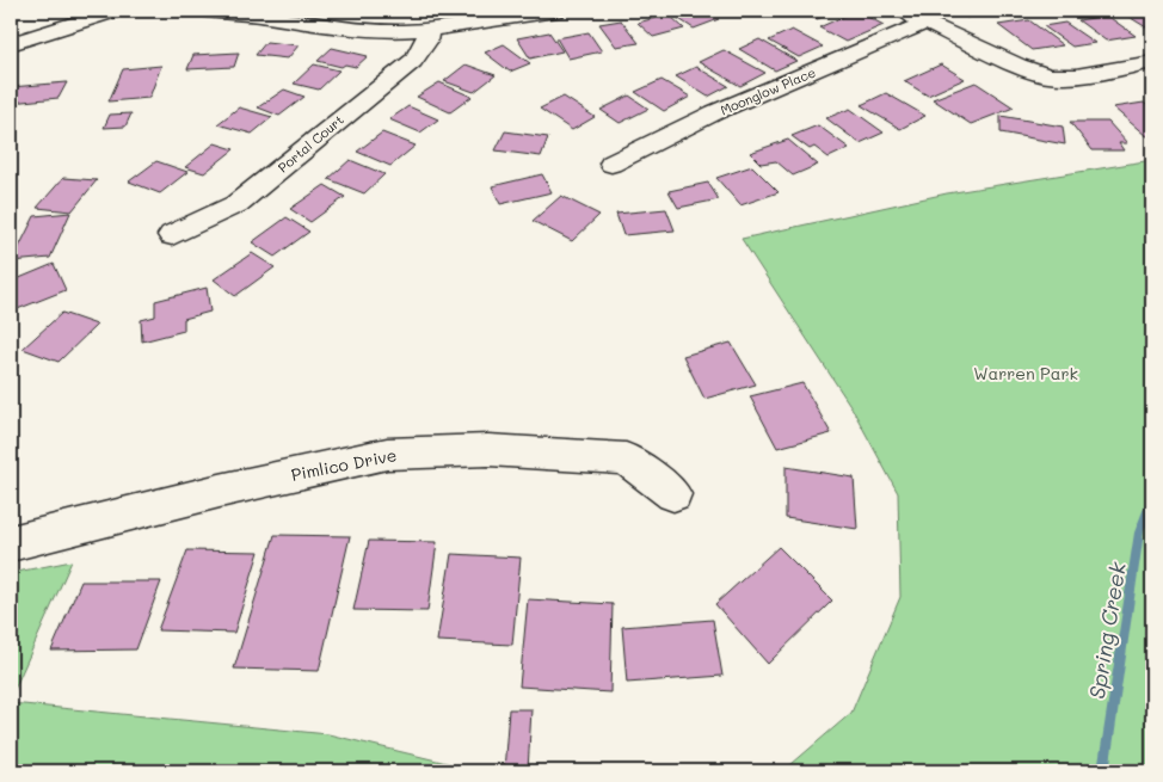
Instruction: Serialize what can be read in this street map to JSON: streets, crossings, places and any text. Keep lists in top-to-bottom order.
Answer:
{
  "streets": {
    "street": ["Moonglow Place", "Portal Court", "Pimlico Drive"]
  },
  "water": ["Spring Creek"],
  "parks": ["Warren Park"]
}
